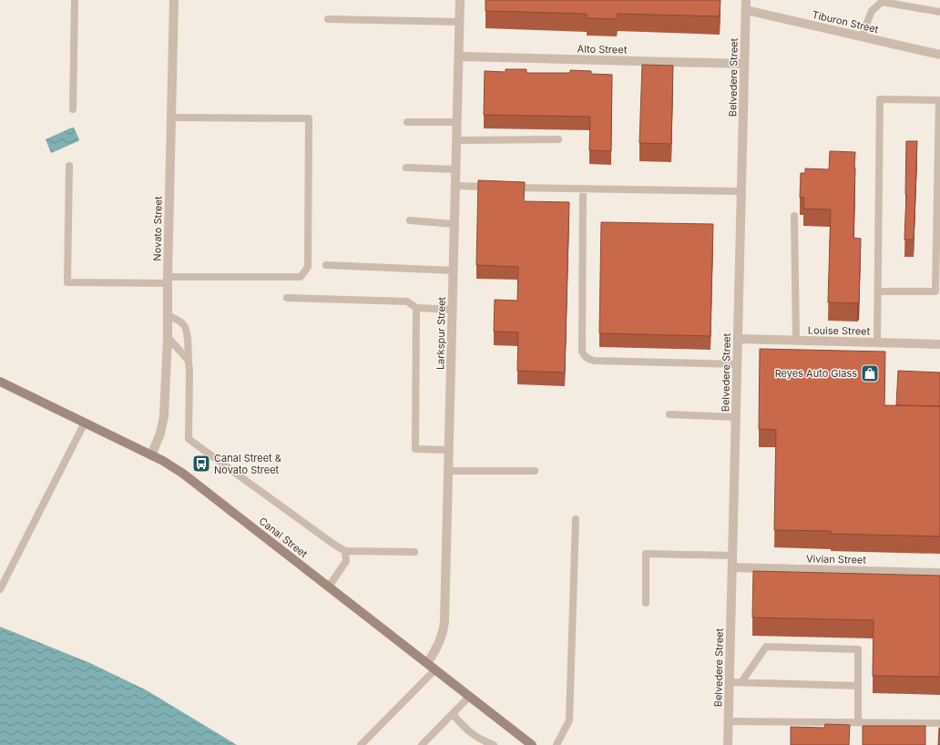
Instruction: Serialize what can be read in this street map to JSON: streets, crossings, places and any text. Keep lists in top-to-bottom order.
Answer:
{
  "streets": {
    "street": [
      "Tiburon Street",
      "Alto Street",
      "Belvedere Street",
      "Novato Street",
      "Louise Street",
      "Larkspur Street",
      "Canal Street",
      "Vivian Street"
    ]
  },
  "crossings": [
    ["Tiburon Street", "Belvedere Street"],
    ["Alto Street", "Belvedere Street"],
    ["Alto Street", "Larkspur Street"],
    ["Belvedere Street", "Louise Street"],
    ["Belvedere Street", "Vivian Street"],
    ["Novato Street", "Canal Street"],
    ["Larkspur Street", "Canal Street"]
  ],
  "places": {
    "shop": ["Reyes Auto Glass"],
    "bus stop": ["Canal Street & Novato Street"]
  }
}
